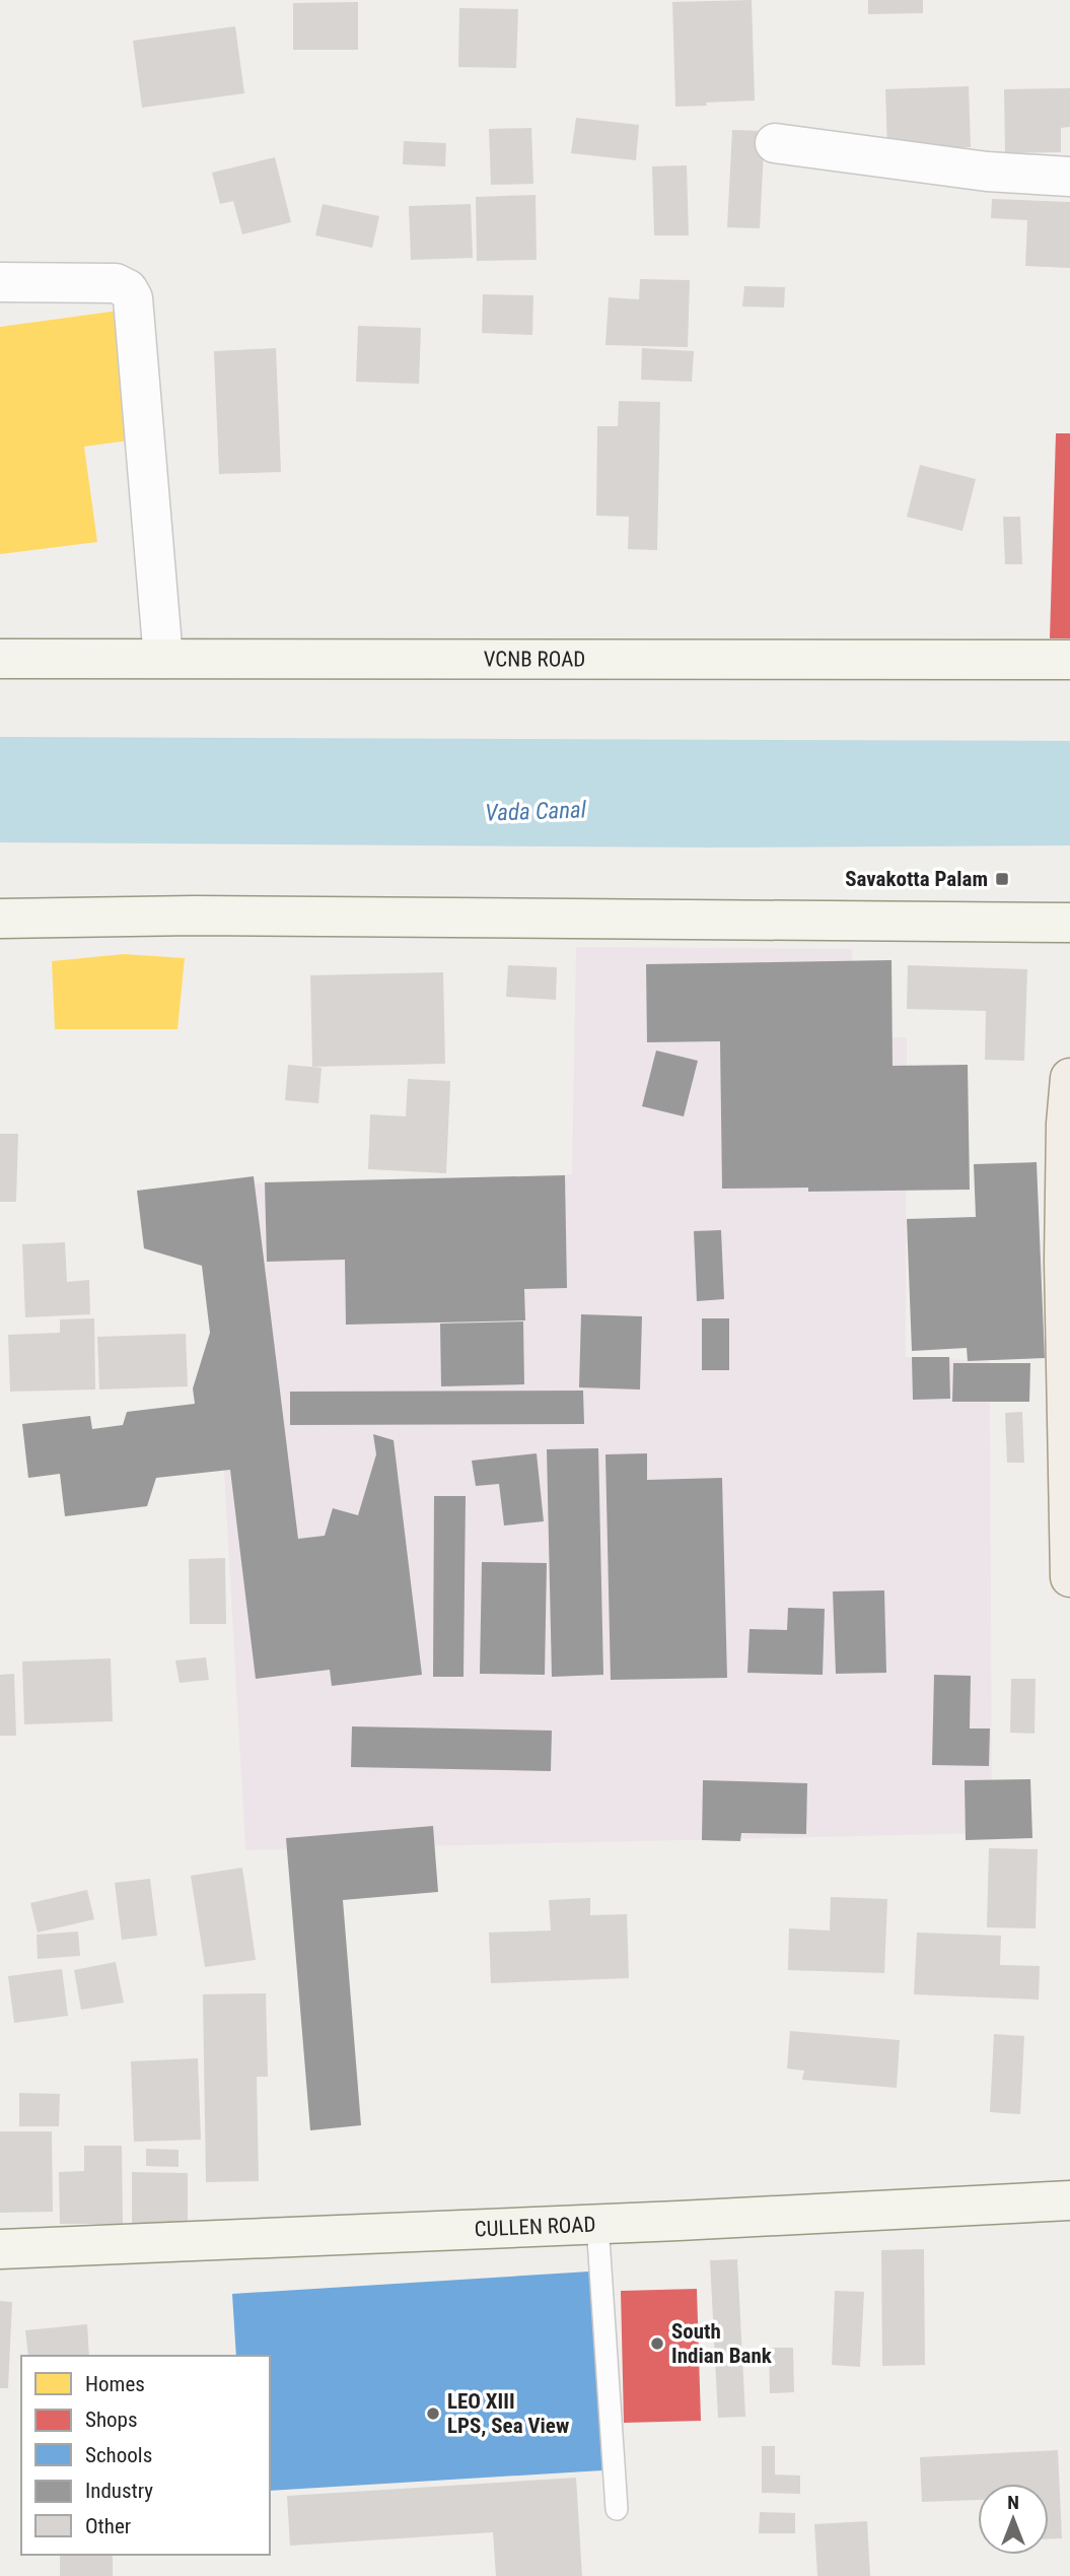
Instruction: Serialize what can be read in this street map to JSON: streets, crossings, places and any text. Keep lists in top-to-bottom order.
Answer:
{
  "streets": {
    "main road": ["VCNB ROAD", "CULLEN ROAD"]
  },
  "water": ["Vada Canal"],
  "places": {
    "transit": ["Savakotta Palam"],
    "other": ["South Indian Bank", "LEO XIII LPS, Sea View"]
  },
  "legend": [
    "Homes",
    "Shops",
    "Schools",
    "Industry",
    "Other"
  ],
  "north": "top"
}
